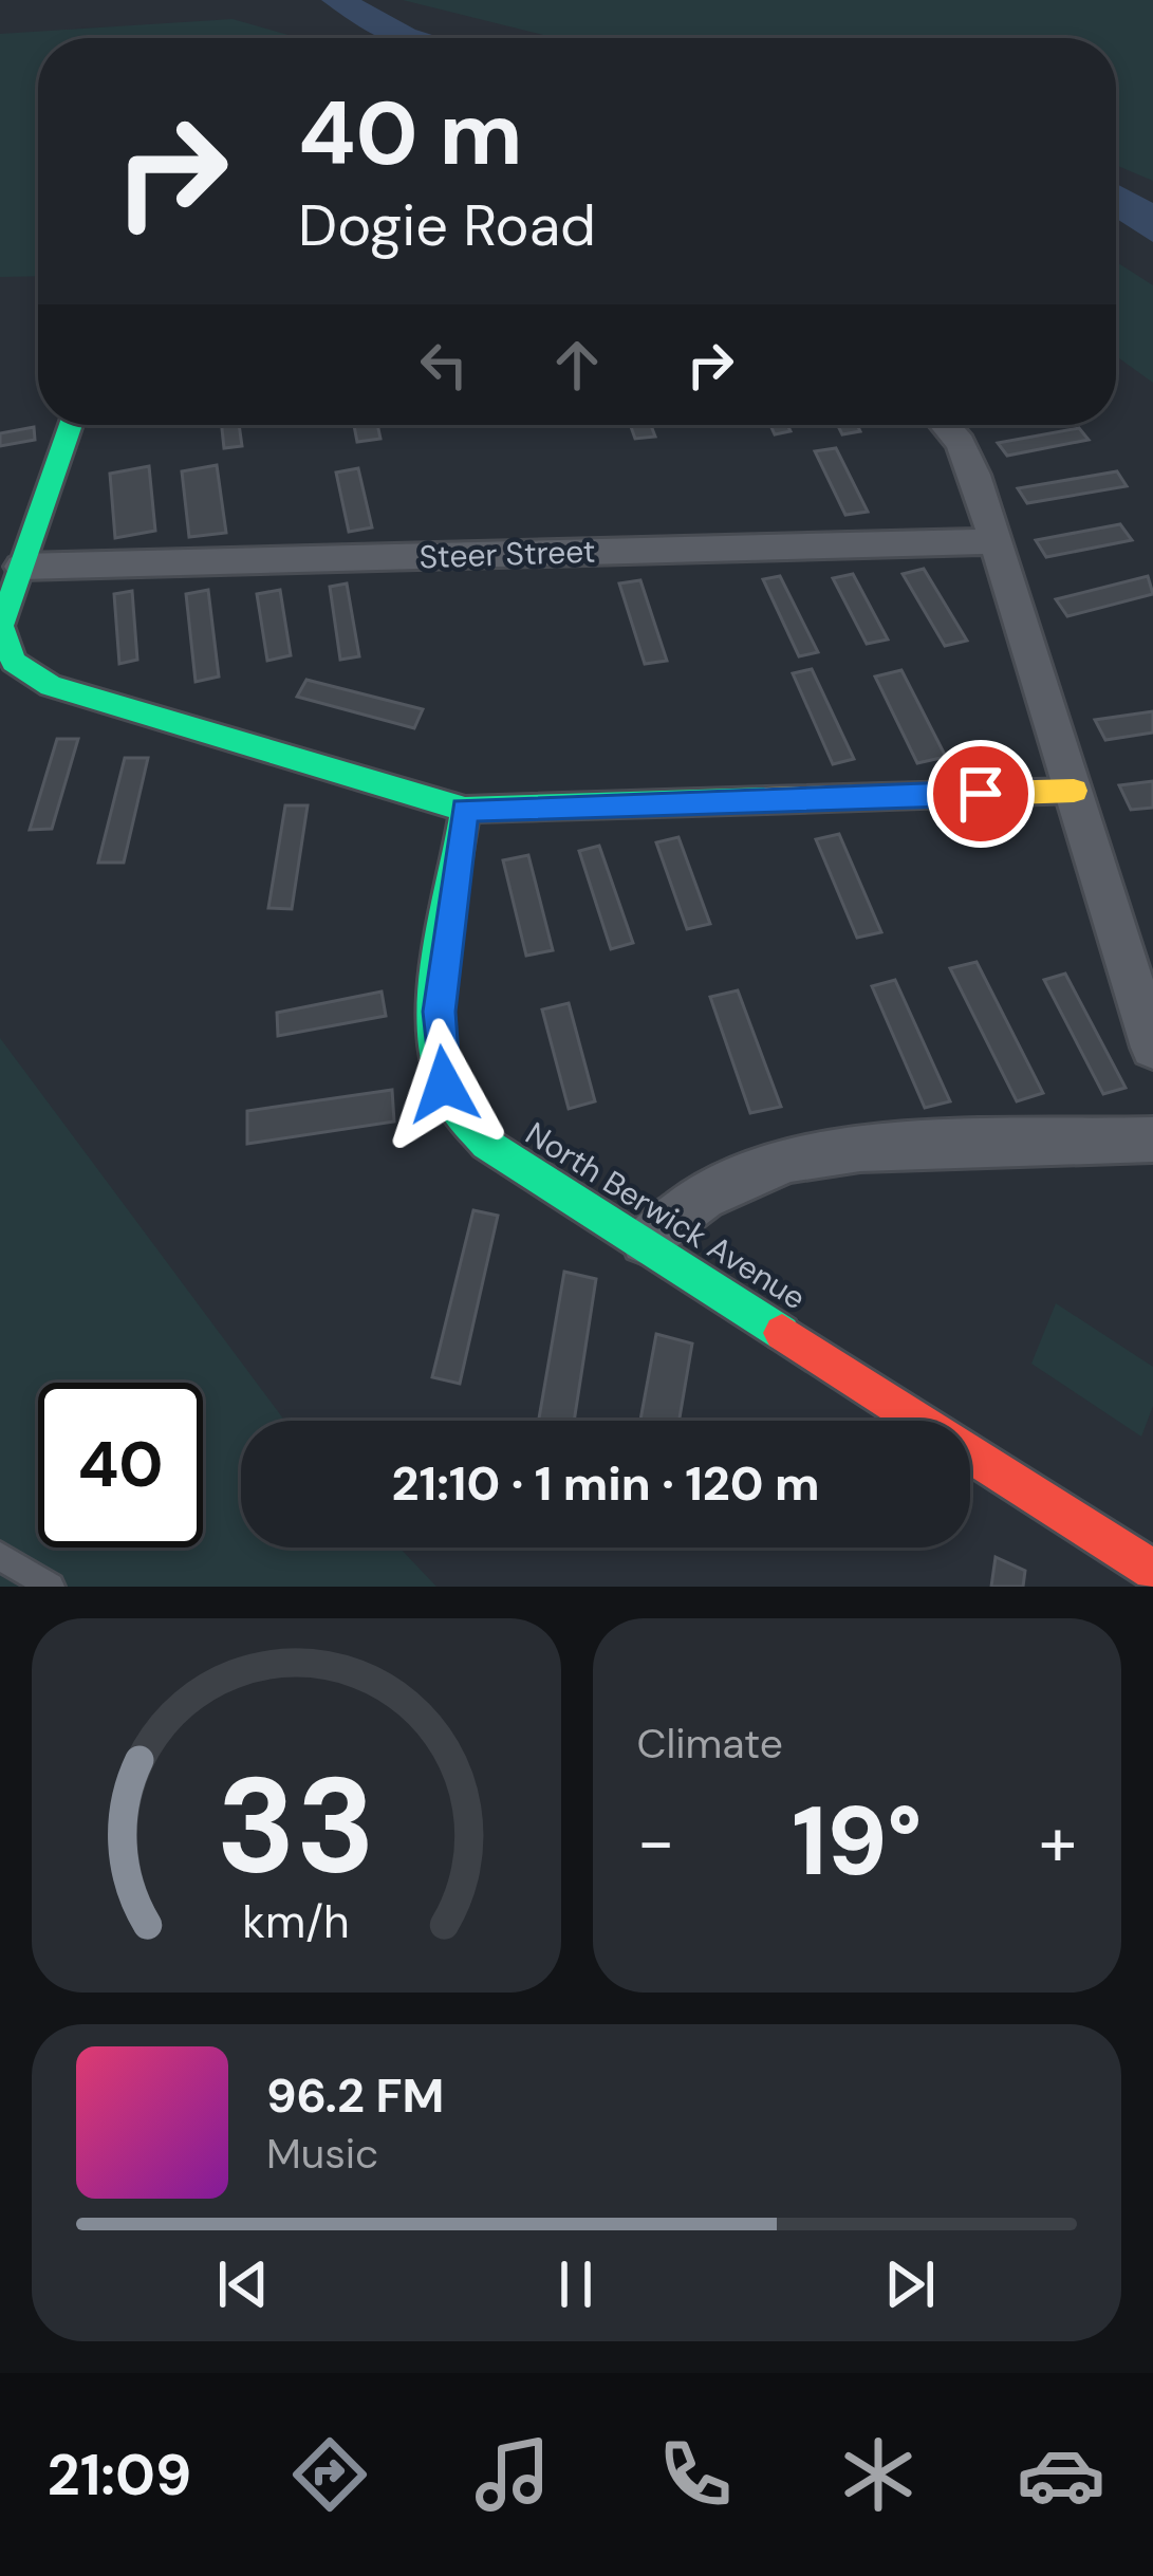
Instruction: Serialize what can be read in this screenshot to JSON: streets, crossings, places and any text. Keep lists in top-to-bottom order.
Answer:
{
  "streets": {
    "street": ["Steer Street", "North Berwick Avenue"]
  },
  "page": {
    "turn": ["40 m", "Dogie Road"],
    "limit": "40",
    "trip": "21:10 · 1 min · 120 m",
    "tile": "Climate",
    "heat": ["−", "19°", "+"],
    "song": ["96.2 FM", "Music"],
    "tabs": "21:09",
    "gauge": ["33", "km/h"]
  }
}
